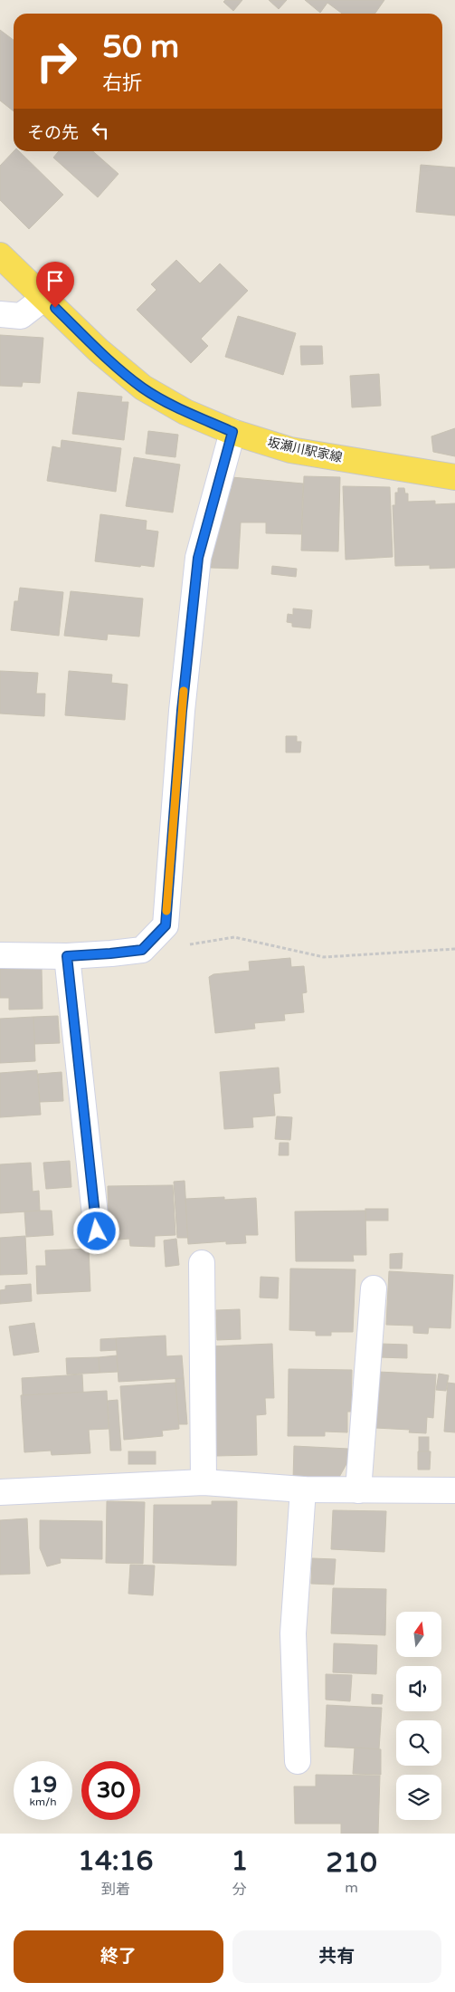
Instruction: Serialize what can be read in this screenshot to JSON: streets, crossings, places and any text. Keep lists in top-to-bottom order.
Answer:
{
  "streets": {
    "main road": ["坂瀬川駅家線"]
  },
  "north": "top",
  "page": {
    "turn": ["50 m", "右折"],
    "then": "その先",
    "speed": "19 km/h",
    "limit": "30",
    "eta": [
      "14:16",
      "到着",
      "1",
      "分",
      "210",
      "m"
    ],
    "buttons": ["終了", "共有"]
  }
}
